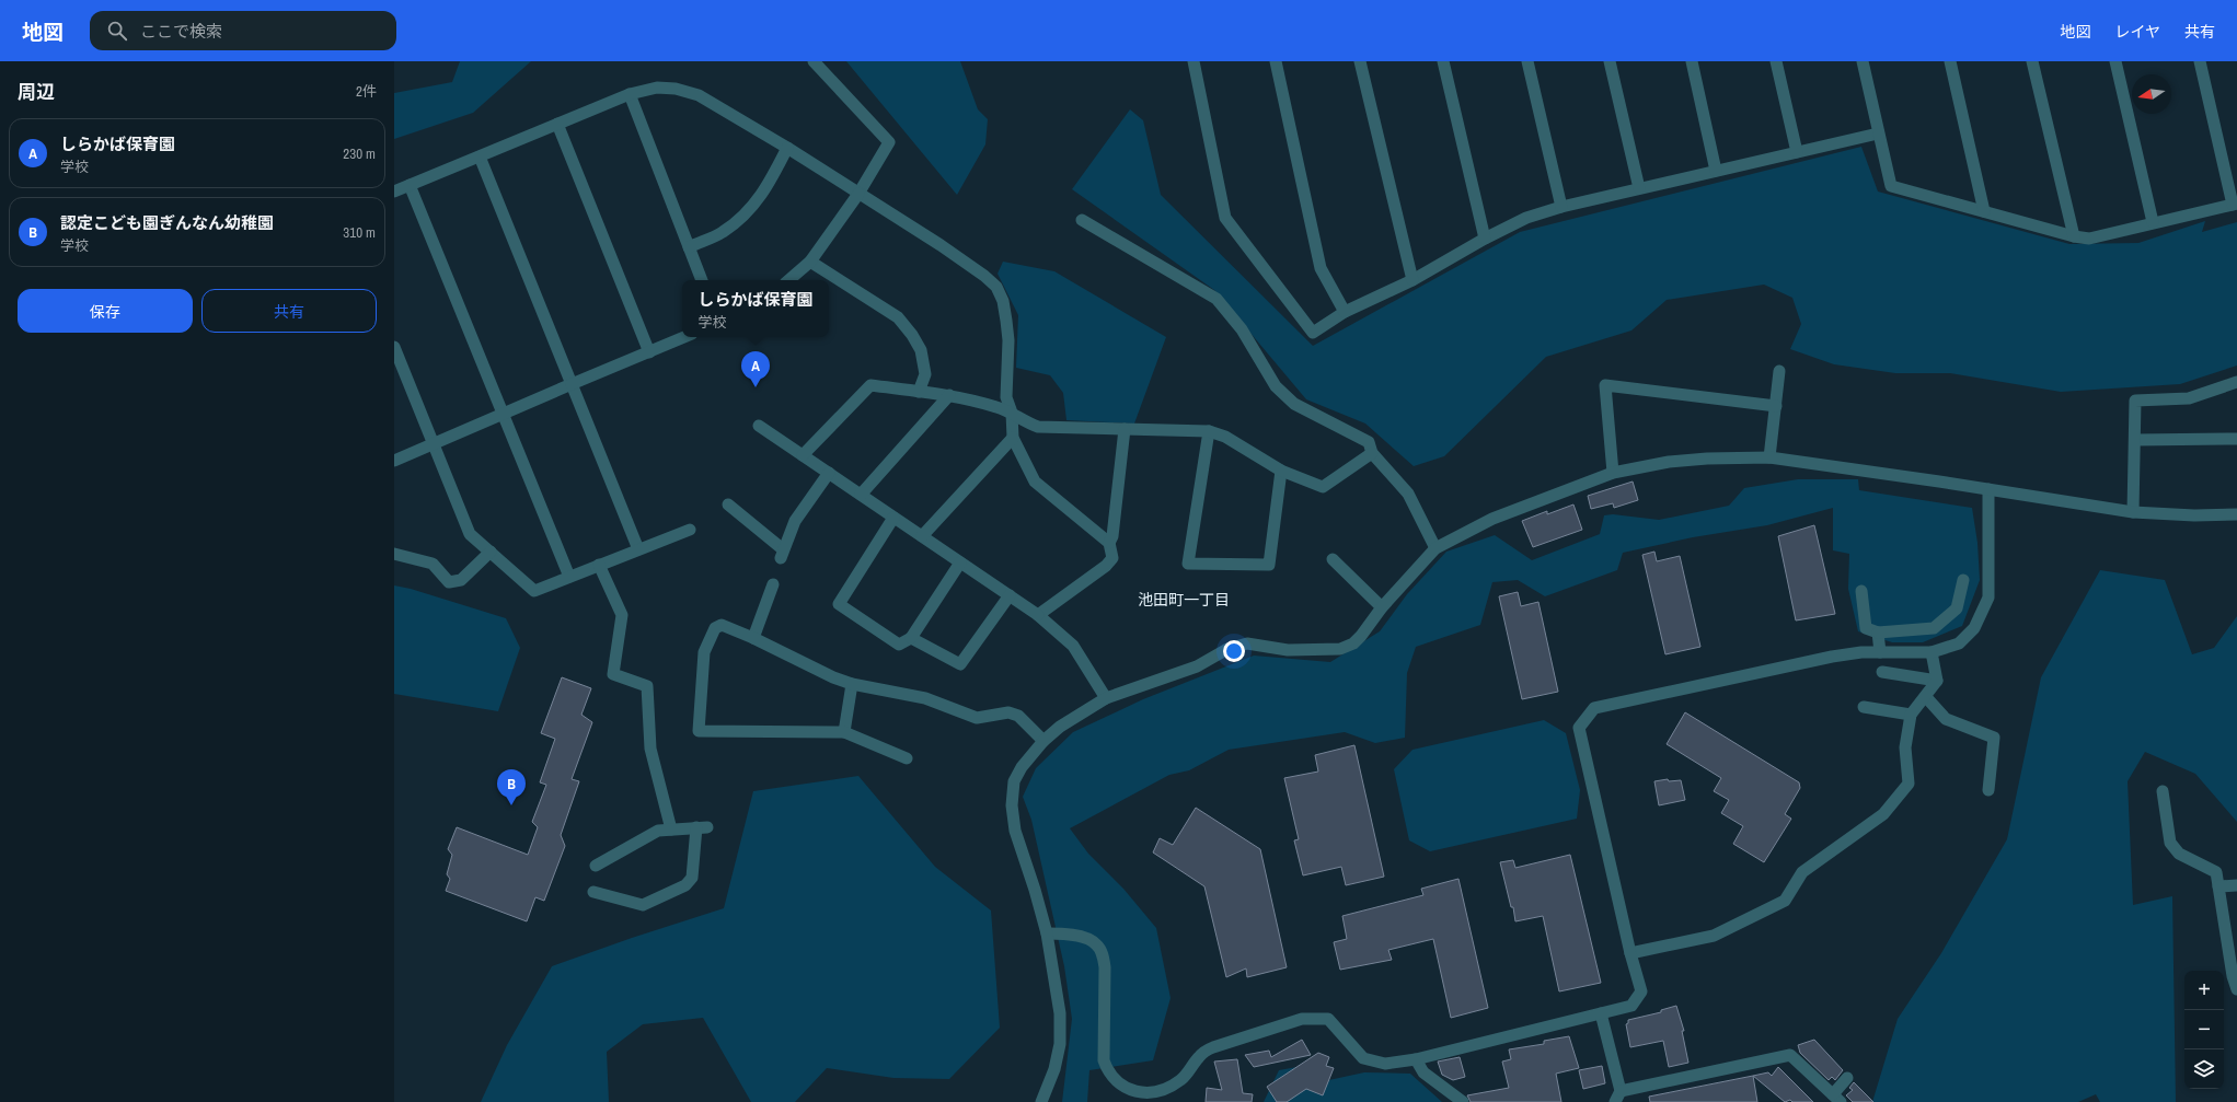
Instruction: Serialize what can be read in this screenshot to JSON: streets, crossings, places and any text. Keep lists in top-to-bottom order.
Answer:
{
  "districts": ["池田町一丁目"],
  "north": "left",
  "page": {
    "header": "地図",
    "search": "ここで検索",
    "nav": ["地図", "レイヤ", "共有"],
    "heading": ["周辺", "2件"],
    "list": [
      {
        "mark": "A",
        "name": "しらかば保育園",
        "note": "学校",
        "value": "230 m"
      },
      {
        "mark": "B",
        "name": "認定こども園ぎんなん幼稚園",
        "note": "学校",
        "value": "310 m"
      }
    ],
    "buttons": ["保存", "共有"],
    "popup": ["しらかば保育園", "学校"],
    "pins": ["A", "B"],
    "map_buttons": ["+", "−"]
  }
}
